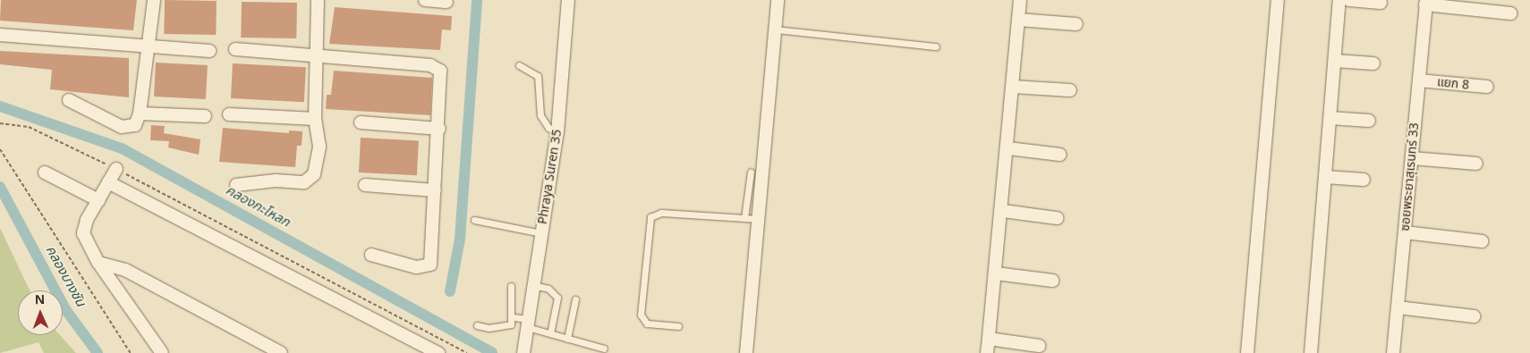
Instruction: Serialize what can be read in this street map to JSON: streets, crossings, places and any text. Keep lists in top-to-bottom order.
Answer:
{
  "streets": {
    "street": ["แยก 8", "Phraya Suren 35", "ซอยพระยาสุเรนทร์ 33"]
  },
  "crossings": [
    ["แยก 8", "ซอยพระยาสุเรนทร์ 33"]
  ],
  "water": ["คลองกะโหลก", "คลองบางชัน"],
  "north": "top"
}
